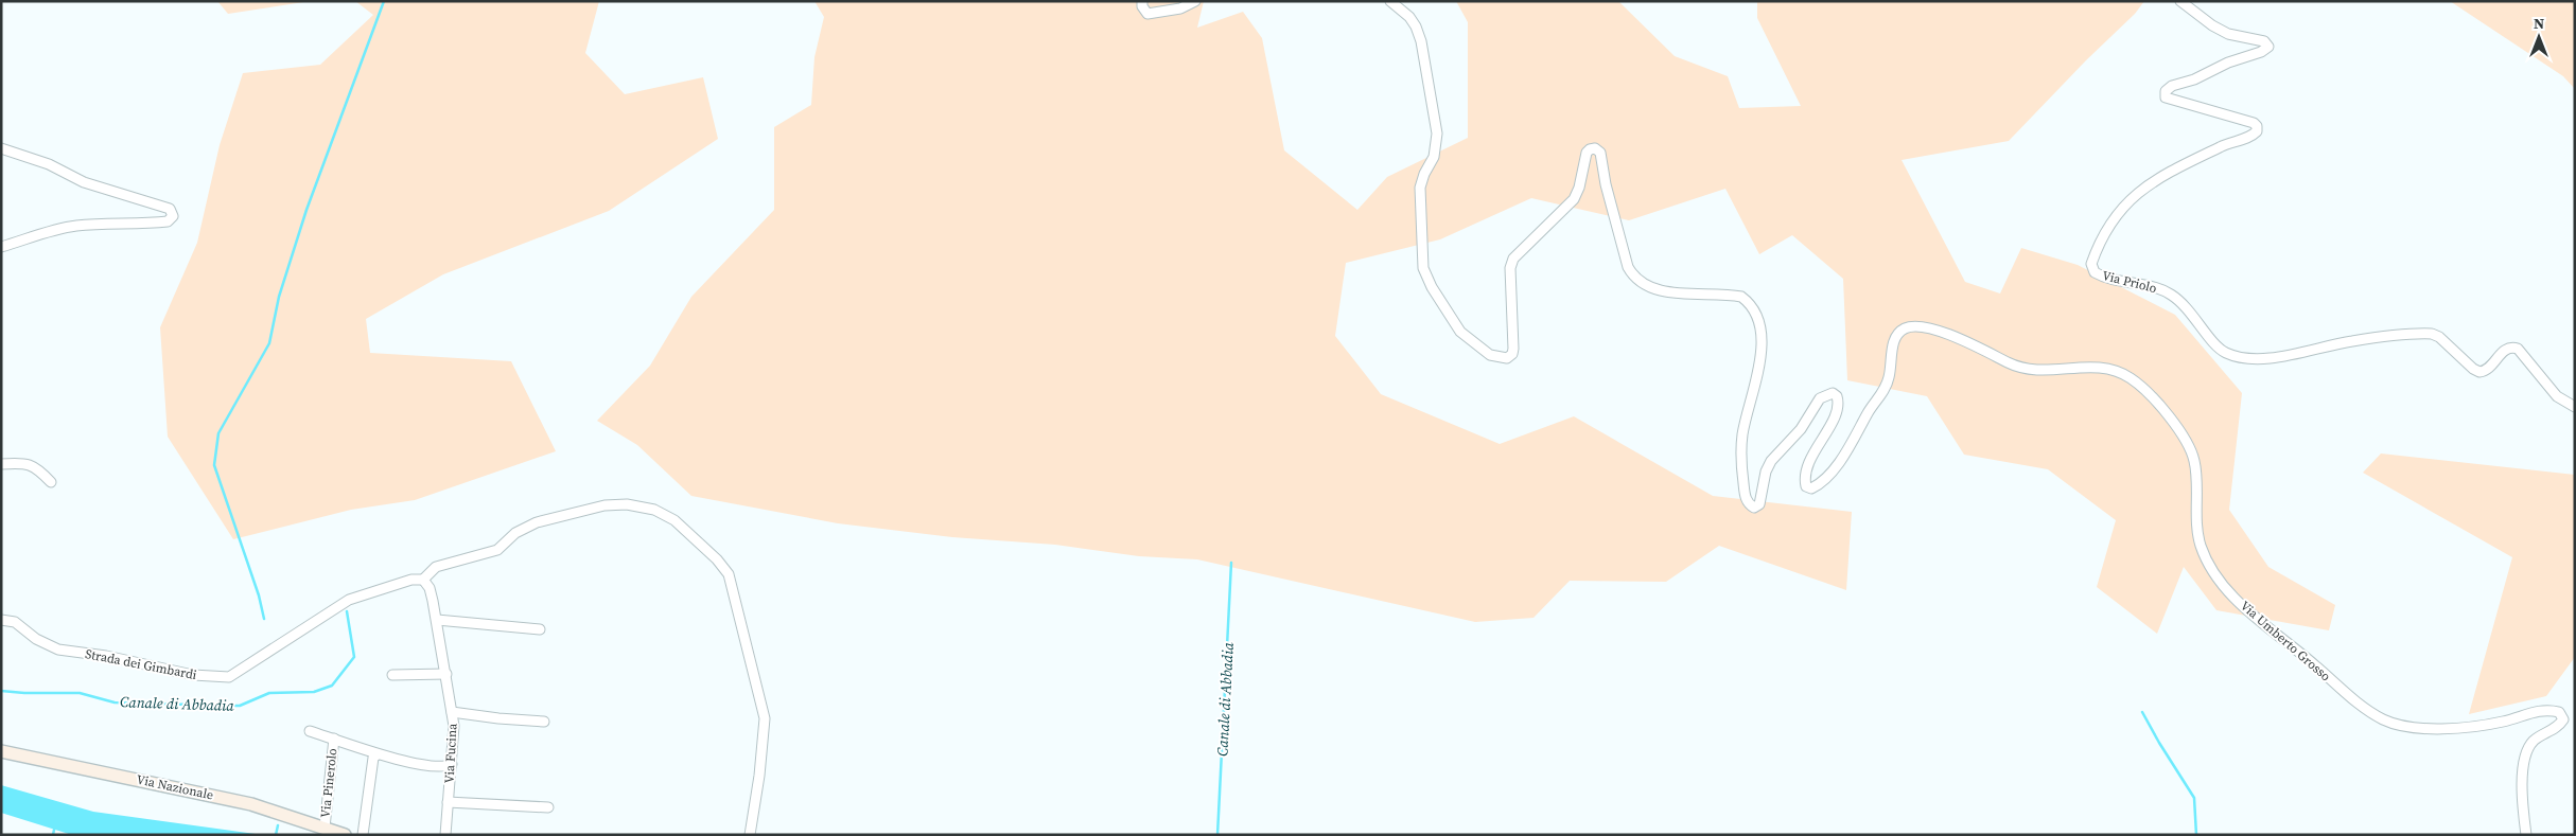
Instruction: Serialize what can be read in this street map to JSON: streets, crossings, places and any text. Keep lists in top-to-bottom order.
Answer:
{
  "streets": {
    "main road": ["Via Nazionale"],
    "street": [
      "Via Priolo",
      "Via Umberto Grosso",
      "Strada dei Gimbardi",
      "Via Fucina",
      "Via Pinerolo"
    ]
  },
  "crossings": [
    ["Strada dei Gimbardi", "Via Fucina"],
    ["Via Fucina", "Via Pinerolo"],
    ["Via Pinerolo", "Via Nazionale"]
  ],
  "water": ["Canale di Abbadia"],
  "north": "top"
}
